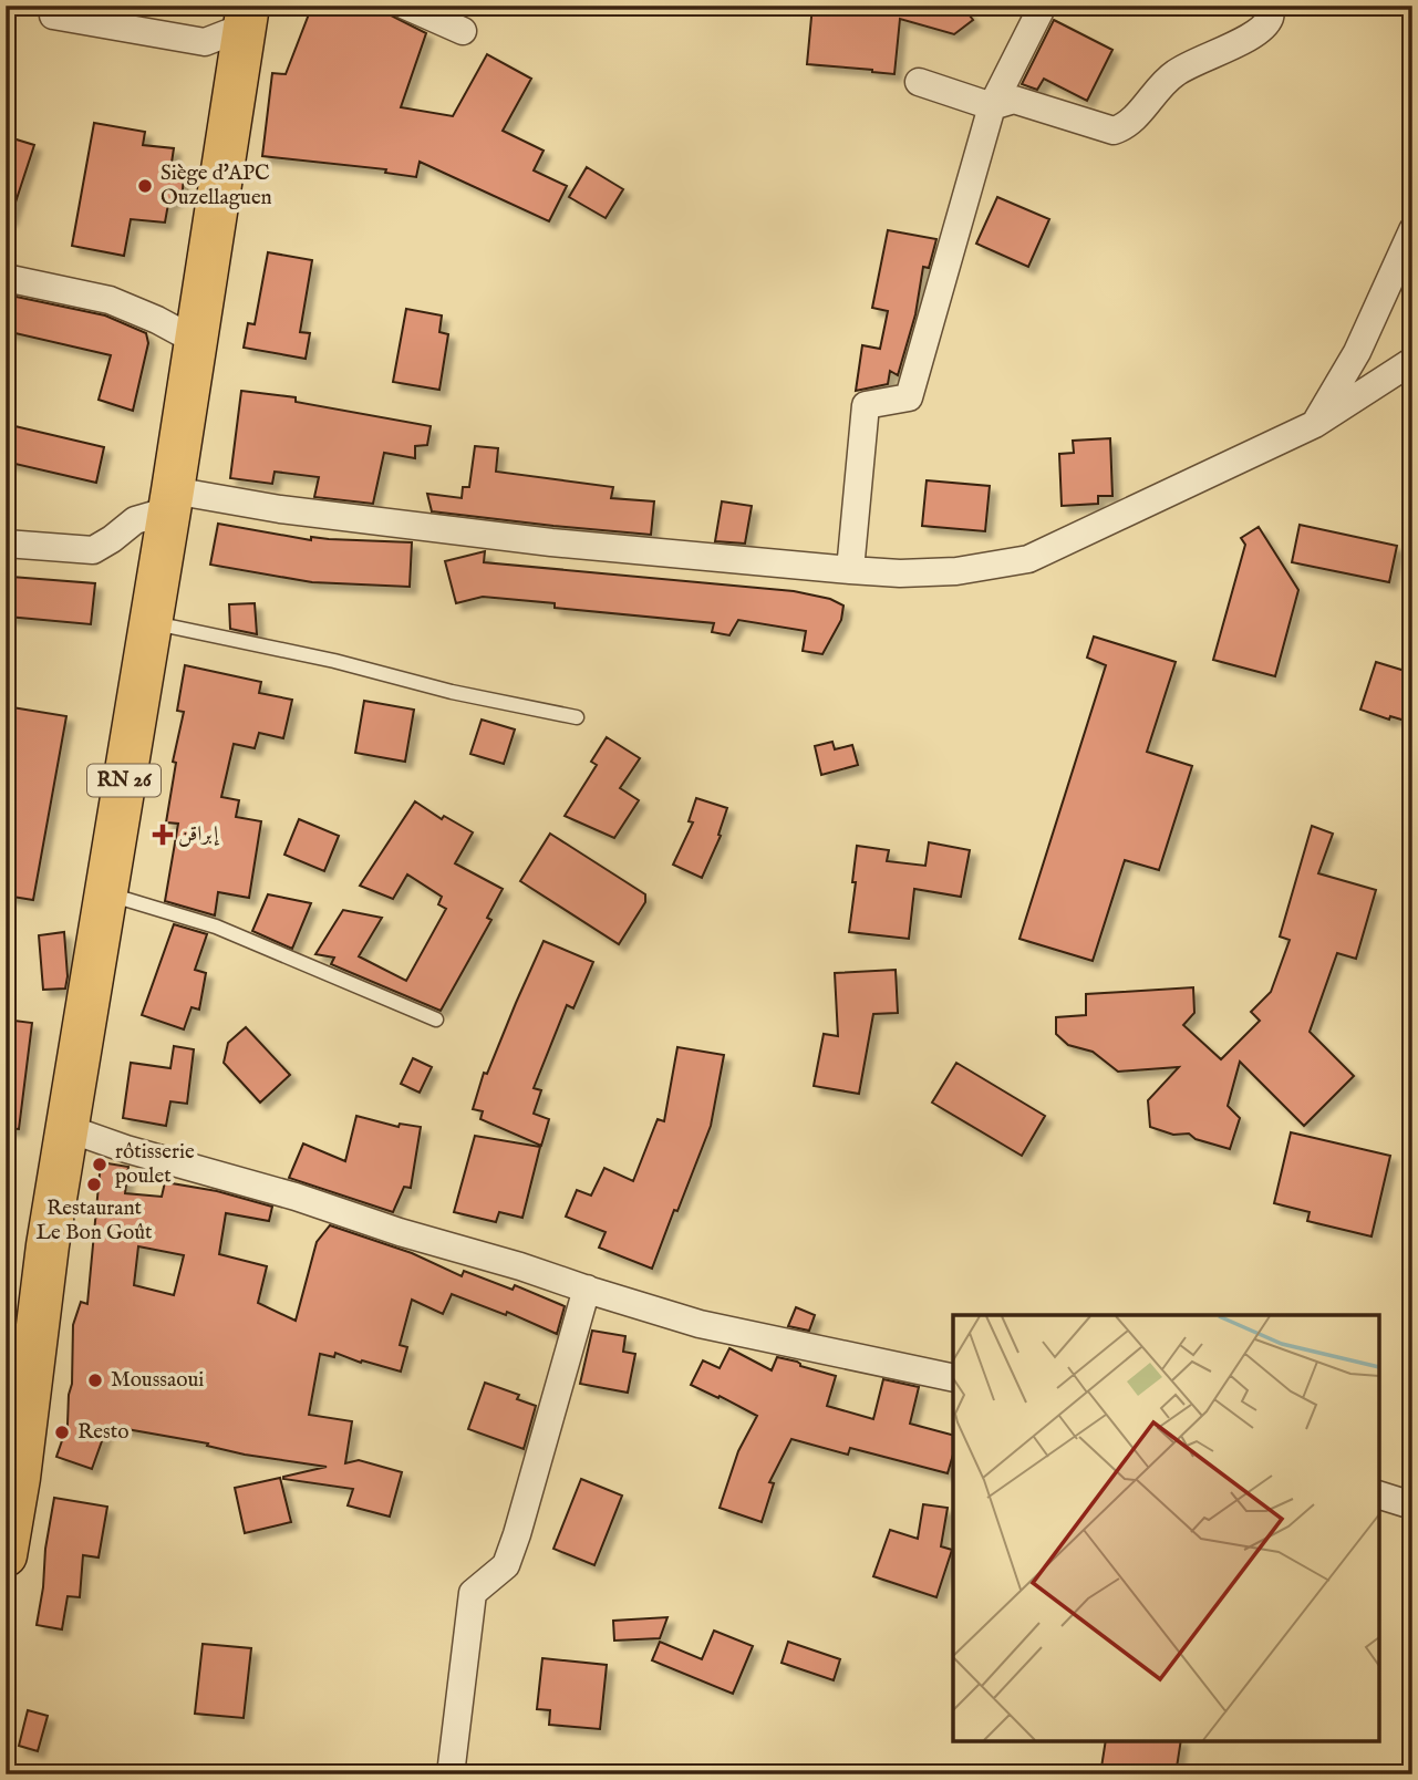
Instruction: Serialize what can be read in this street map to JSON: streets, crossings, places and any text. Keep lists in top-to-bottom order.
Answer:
{
  "streets": {
    "main road": ["RN 26"]
  },
  "places": {
    "other": [
      "Siège d'APC Ouzellaguen",
      "rôtisserie poulet",
      "Restaurant Le Bon Goût",
      "Moussaoui",
      "Resto"
    ],
    "health": ["إبراقن"]
  }
}
